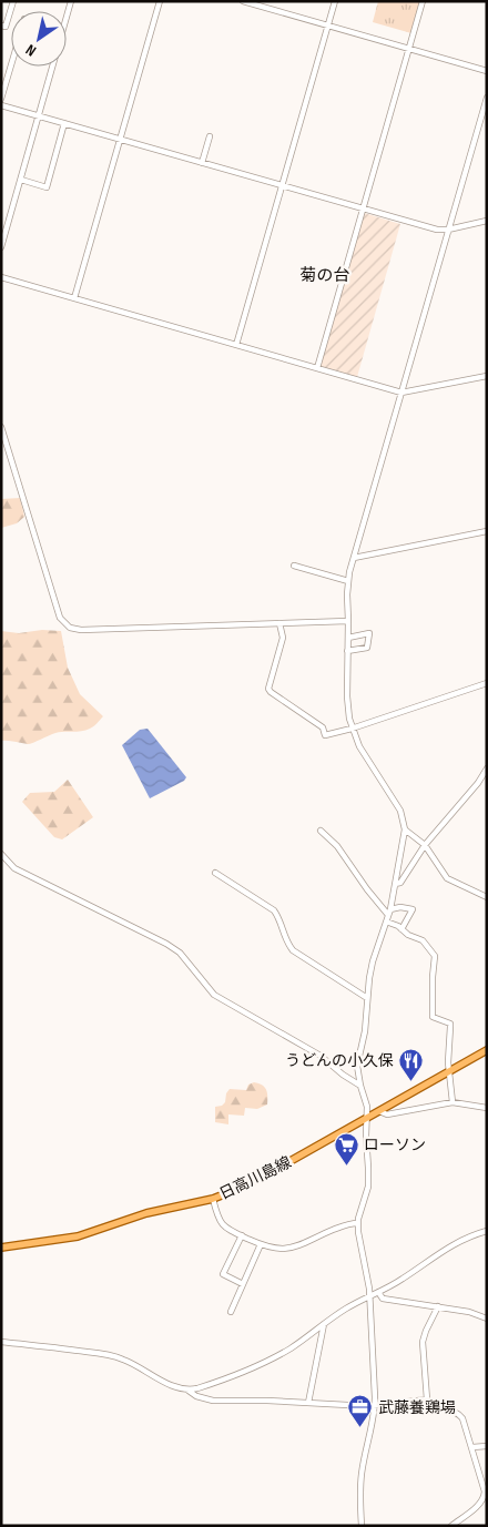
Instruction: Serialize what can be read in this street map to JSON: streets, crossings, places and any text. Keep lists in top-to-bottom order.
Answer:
{
  "streets": {
    "main road": ["日高川島線"]
  },
  "districts": ["菊の台"],
  "places": {
    "restaurant": ["うどんの小久保"],
    "supermarket": ["ローソン"],
    "office": ["武藤養鶏場"]
  },
  "north": "bottom left"
}
